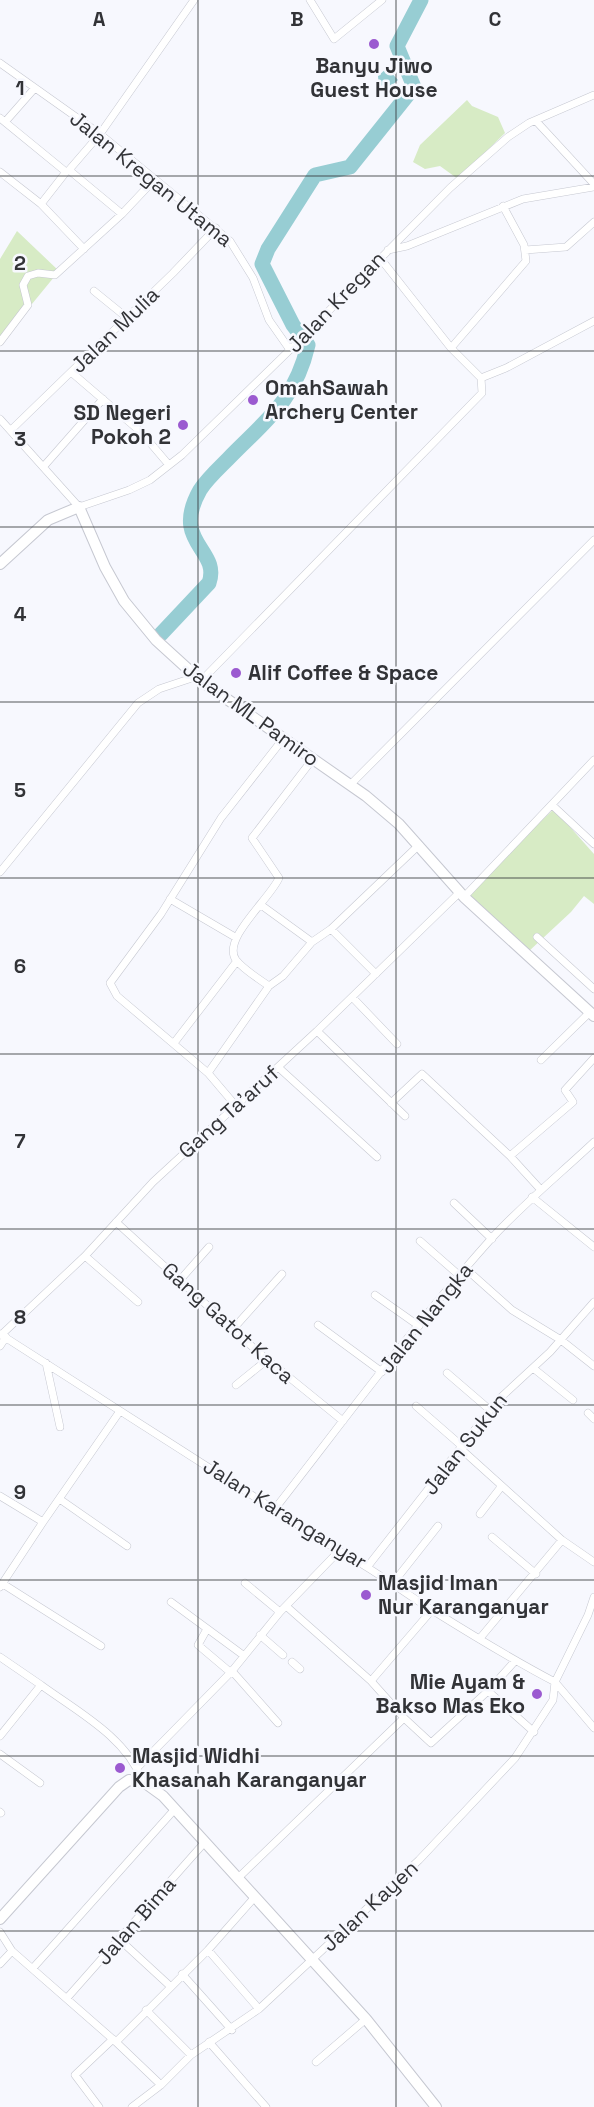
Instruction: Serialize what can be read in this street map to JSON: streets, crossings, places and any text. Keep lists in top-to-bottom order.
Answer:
{
  "streets": {
    "street": [
      "Jalan Kregan Utama",
      "Jalan Kregan",
      "Jalan Mulia",
      "Jalan ML Pamiro",
      "Gang Ta'aruf",
      "Jalan Nangka",
      "Gang Gatot Kaca",
      "Jalan Sukun",
      "Jalan Karanganyar",
      "Jalan Kayen",
      "Jalan Bima"
    ]
  },
  "crossings": [
    ["Jalan Kregan Utama", "Jalan Kregan"],
    ["Jalan Kregan Utama", "Jalan Mulia"],
    ["Jalan Kregan", "Jalan ML Pamiro"],
    ["Jalan ML Pamiro", "Gang Ta'aruf"],
    ["Gang Ta'aruf", "Gang Gatot Kaca"],
    ["Gang Ta'aruf", "Jalan Karanganyar"],
    ["Jalan Nangka", "Gang Gatot Kaca"],
    ["Jalan Nangka", "Jalan Karanganyar"],
    ["Jalan Sukun", "Jalan Karanganyar"],
    ["Jalan Karanganyar", "Jalan Kayen"]
  ],
  "places": [
    "Banyu Jiwo Guest House",
    "OmahSawah Archery Center",
    "SD Negeri Pokoh 2",
    "Alif Coffee & Space",
    "Masjid Iman Nur Karanganyar",
    "Mie Ayam & Bakso Mas Eko",
    "Masjid Widhi Khasanah Karanganyar"
  ],
  "grid": {
    "columns": ["A", "B", "C"],
    "rows": [
      "1",
      "2",
      "3",
      "4",
      "5",
      "6",
      "7",
      "8",
      "9"
    ]
  }
}
